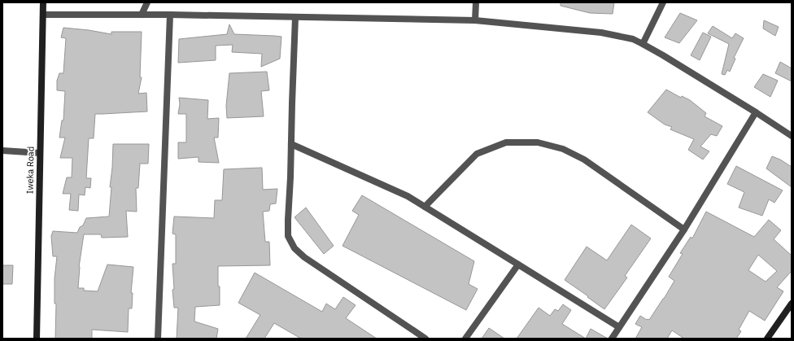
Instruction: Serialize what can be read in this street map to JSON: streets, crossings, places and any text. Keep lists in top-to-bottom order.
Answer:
{
  "streets": {
    "main road": ["Iweka Road"]
  }
}
